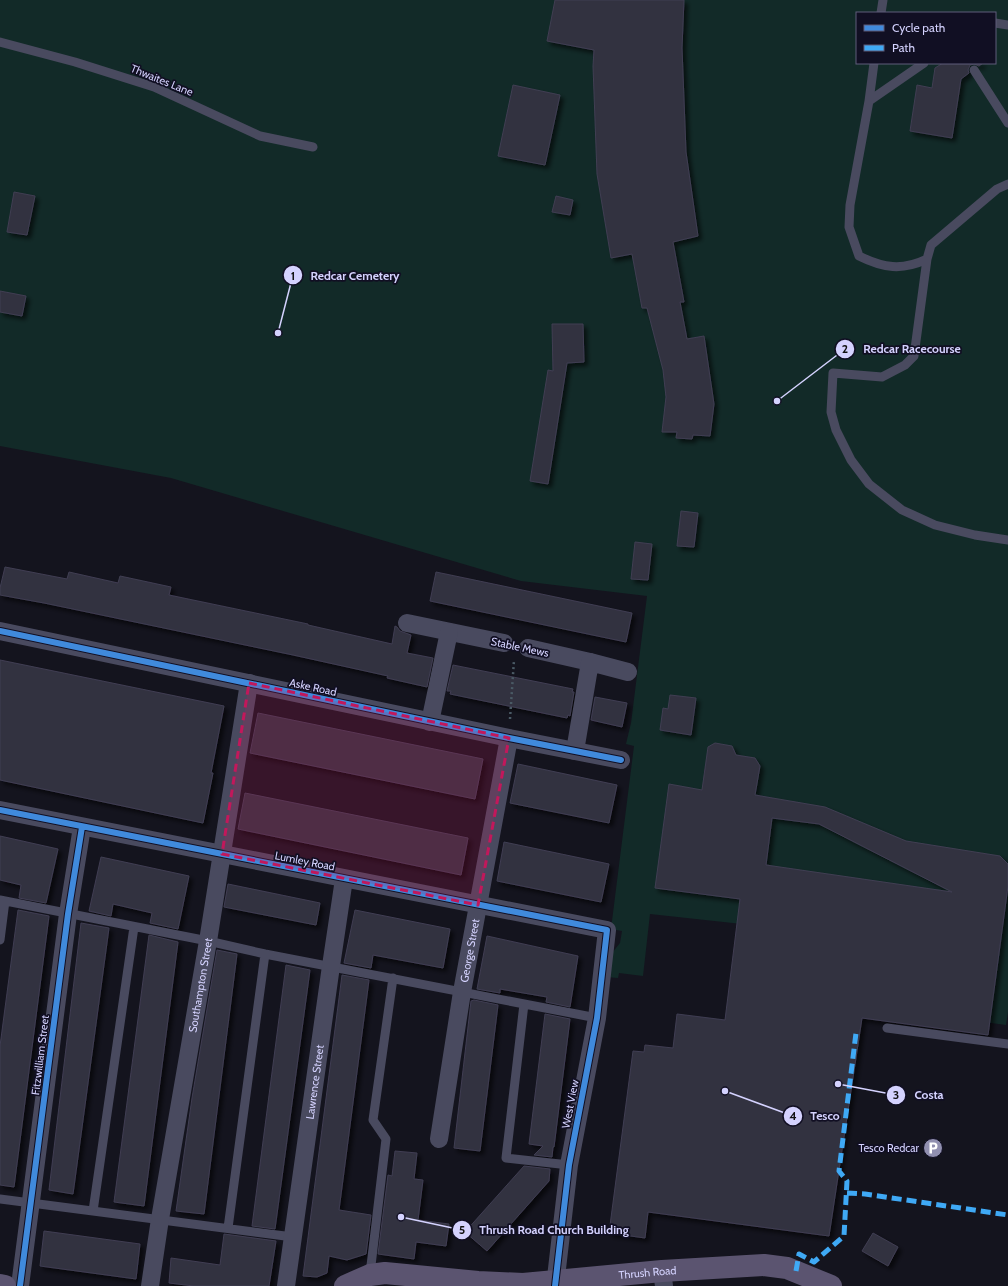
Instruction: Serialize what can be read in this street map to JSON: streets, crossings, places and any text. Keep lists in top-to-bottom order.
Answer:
{
  "streets": {
    "main road": ["Thrush Road"],
    "street": [
      "Stable Mews",
      "Aske Road",
      "Lumley Road",
      "George Street",
      "Southampton Street",
      "Fitzwilliam Street",
      "Lawrence Street",
      "West View"
    ],
    "lane": ["Thwaites Lane"]
  },
  "crossings": [
    ["Aske Road", "George Street"],
    ["Aske Road", "Southampton Street"],
    ["Lumley Road", "George Street"],
    ["Lumley Road", "Southampton Street"],
    ["Lumley Road", "Fitzwilliam Street"],
    ["Lumley Road", "Lawrence Street"],
    ["Lumley Road", "West View"],
    ["West View", "Thrush Road"]
  ],
  "places": {
    "other": [
      "Redcar Cemetery",
      "Redcar Racecourse",
      "Costa",
      "Tesco",
      "Thrush Road Church Building"
    ],
    "parking": ["Tesco Redcar"]
  },
  "legend": ["Cycle path", "Path"]
}
